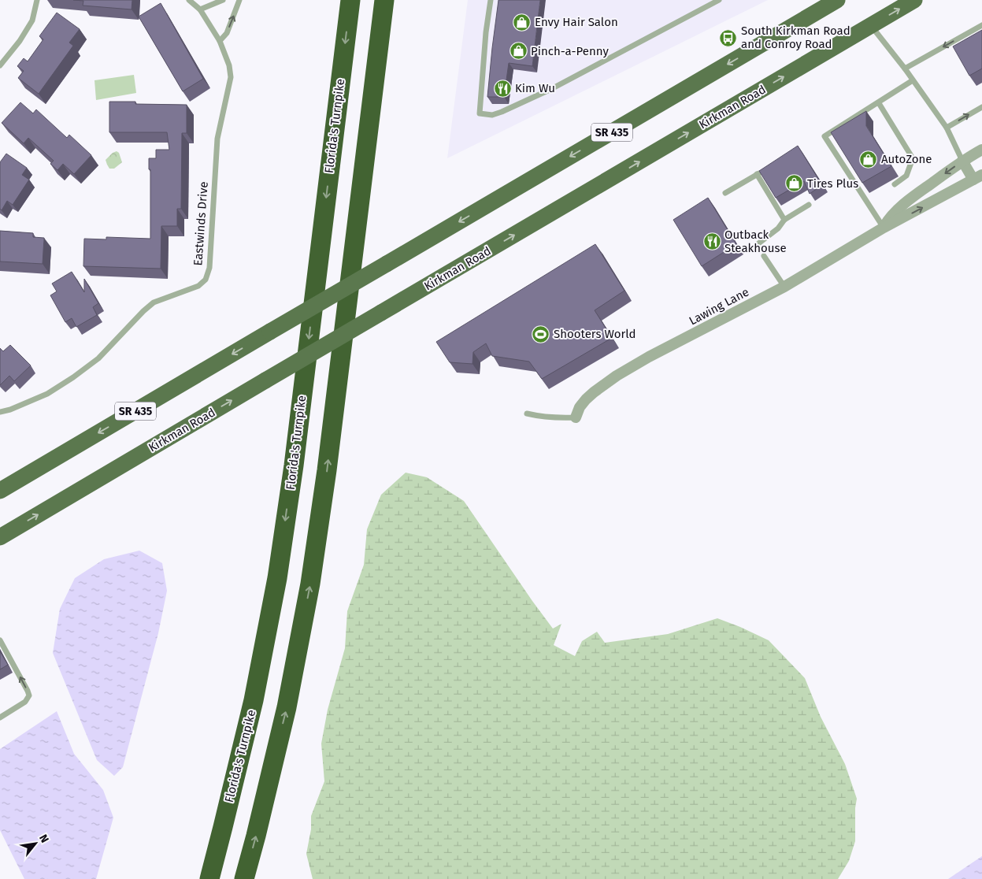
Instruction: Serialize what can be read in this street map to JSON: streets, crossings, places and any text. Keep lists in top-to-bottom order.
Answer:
{
  "streets": {
    "highway": ["Florida's Turnpike"],
    "main road": ["Kirkman Road", "SR 435"],
    "street": ["Lawing Lane"],
    "lane": ["Eastwinds Drive"]
  },
  "places": {
    "shop": [
      "Envy Hair Salon",
      "Pinch-a-Penny",
      "AutoZone",
      "Tires Plus"
    ],
    "bus stop": ["South Kirkman Road and Conroy Road"],
    "restaurant": ["Kim Wu", "Outback Steakhouse"],
    "sports": ["Shooters World"]
  },
  "north": "top right"
}
